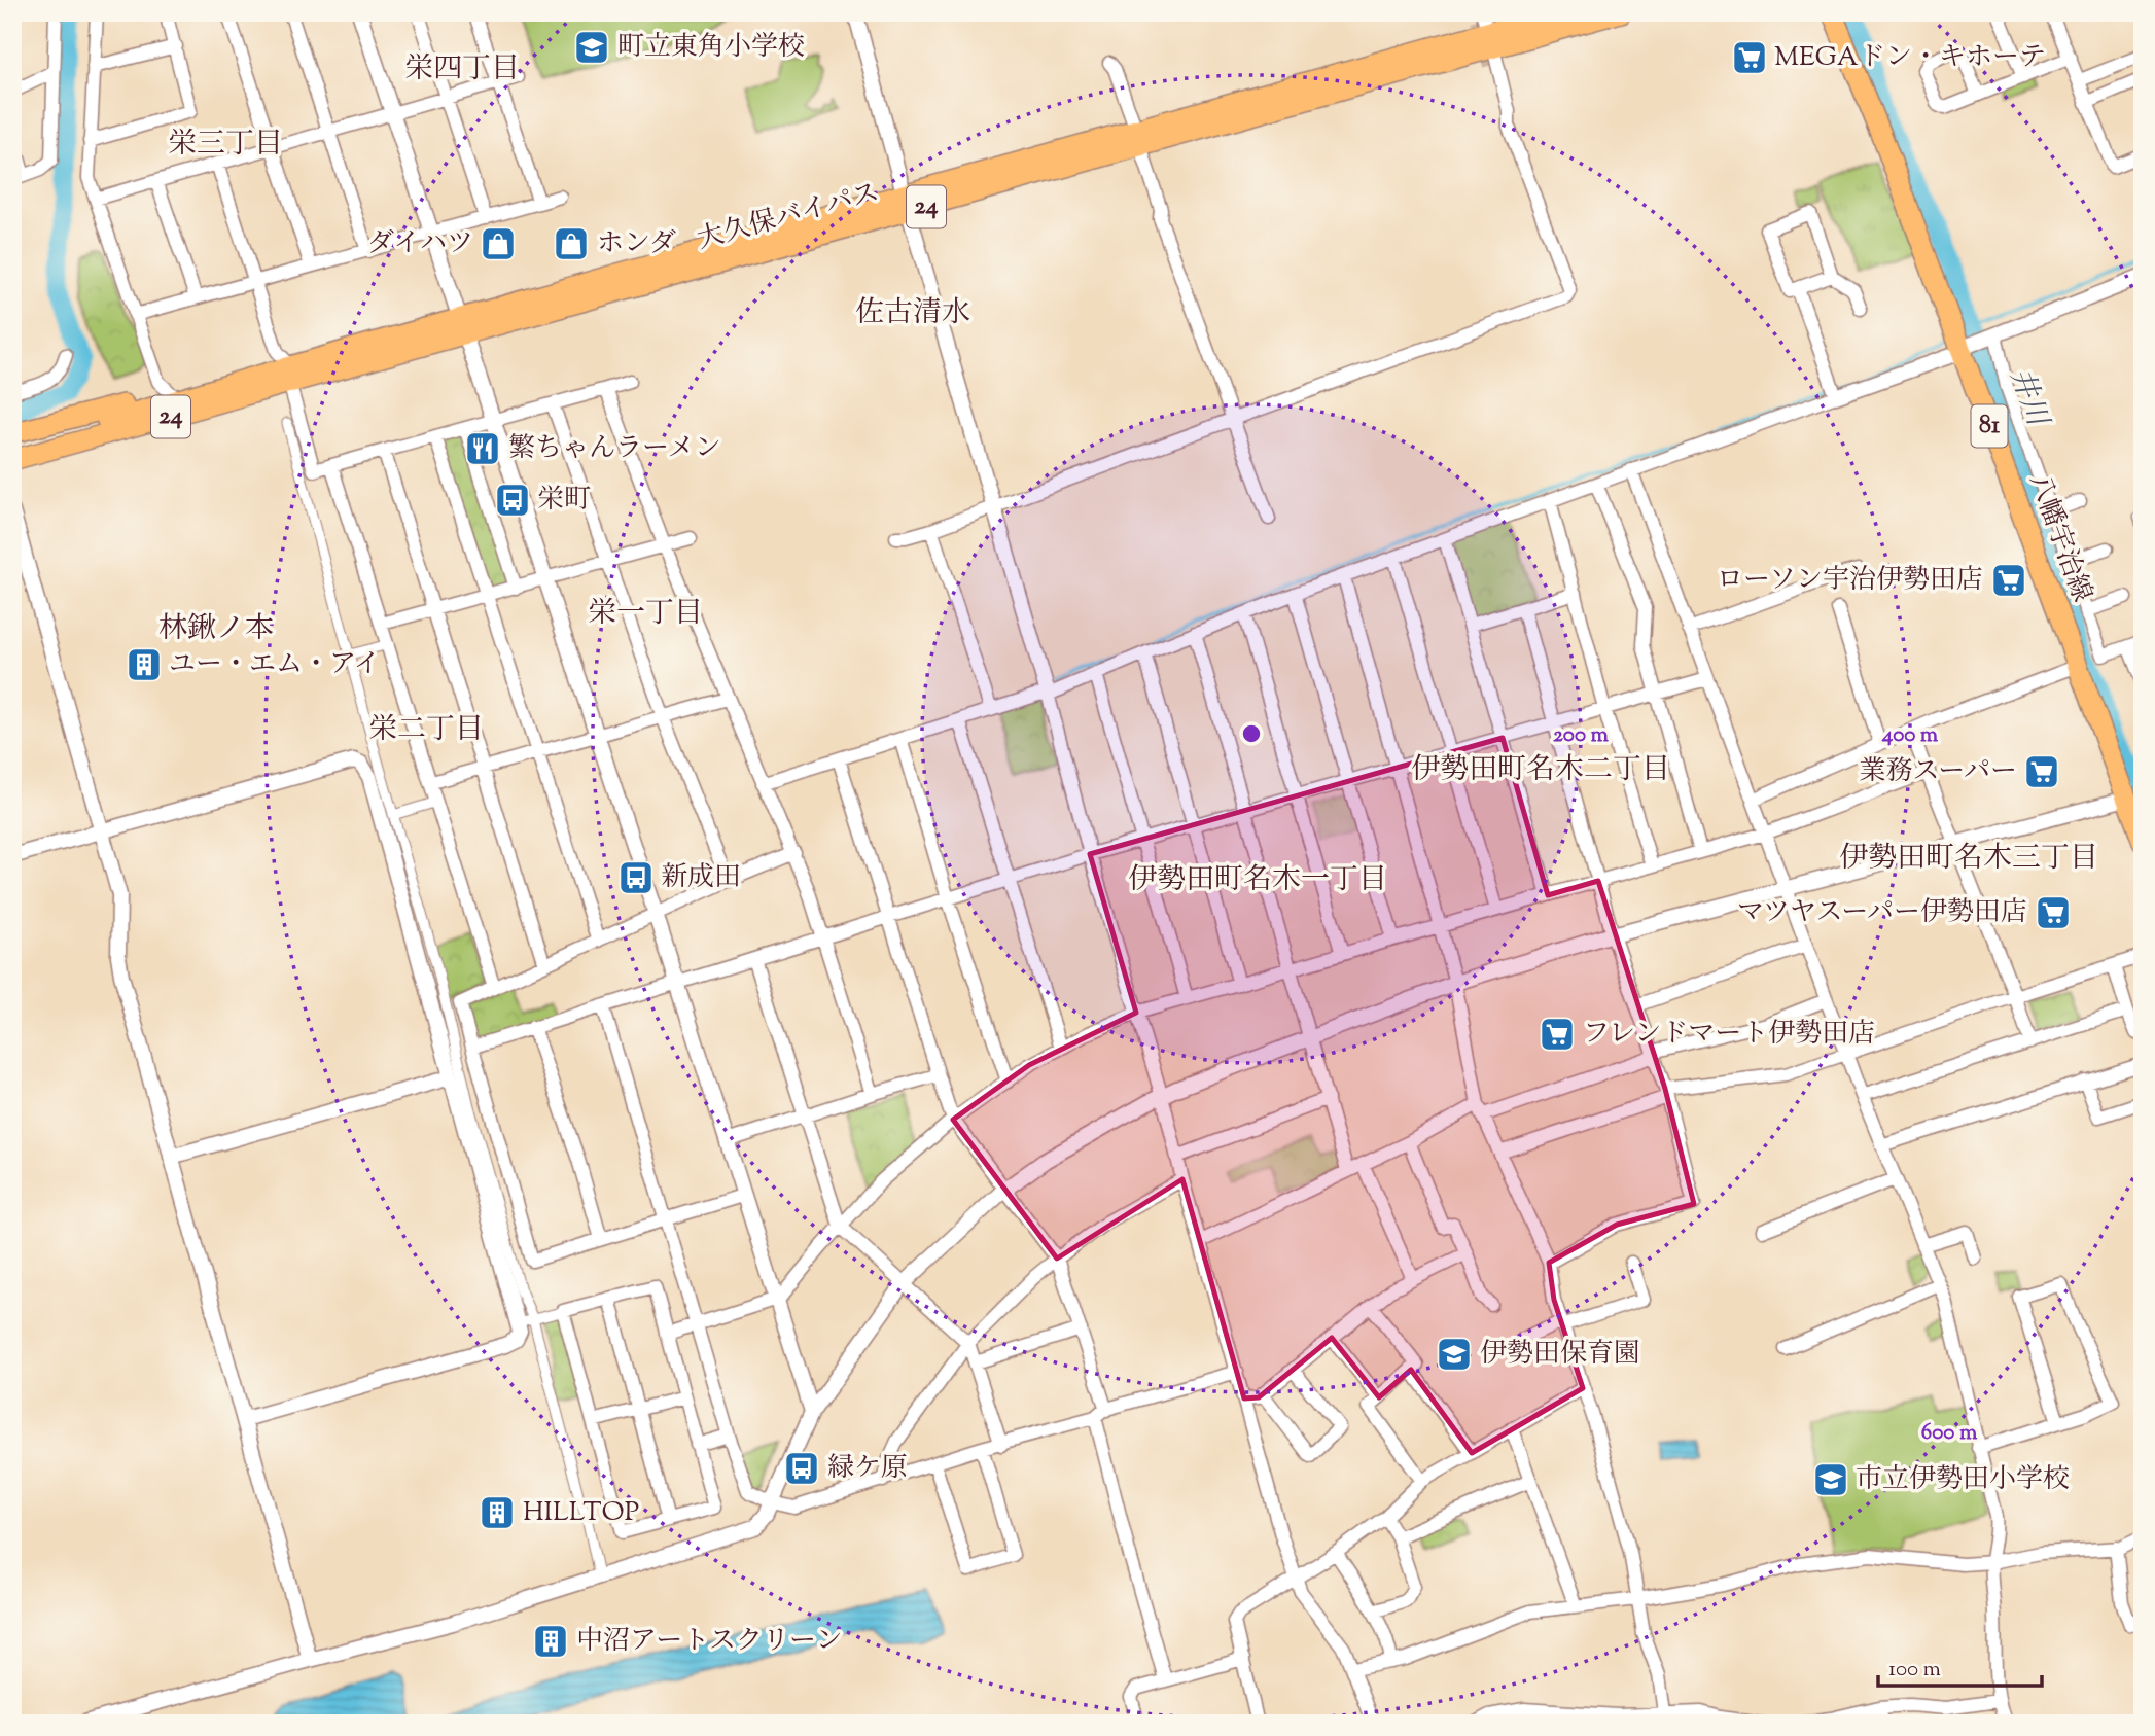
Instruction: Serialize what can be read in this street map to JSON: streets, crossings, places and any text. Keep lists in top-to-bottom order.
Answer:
{
  "streets": {
    "main road": [
      "24",
      "大久保バイパス",
      "81",
      "八幡宇治線"
    ]
  },
  "districts": [
    "栄四丁目",
    "栄三丁目",
    "佐古清水",
    "栄一丁目",
    "林鍬ノ本",
    "栄二丁目",
    "伊勢田町名木二丁目",
    "伊勢田町名木三丁目",
    "伊勢田町名木一丁目"
  ],
  "water": ["井川"],
  "places": {
    "school or university": ["町立東角小学校", "伊勢田保育園", "市立伊勢田小学校"],
    "supermarket": [
      "MEGAドン・キホーテ",
      "ローソン宇治伊勢田店",
      "業務スーパー",
      "マツヤスーパー伊勢田店",
      "フレンドマート伊勢田店"
    ],
    "shop": ["ダイハツ", "ホンダ"],
    "restaurant": ["繁ちゃんラーメン"],
    "bus stop": ["栄町", "新成田", "緑ケ原"],
    "building": ["ユー・エム・アイ", "HILLTOP", "中沼アートスクリーン"]
  },
  "scale_bar": "100 m",
  "rings": ["200 m", "400 m", "600 m"]
}
